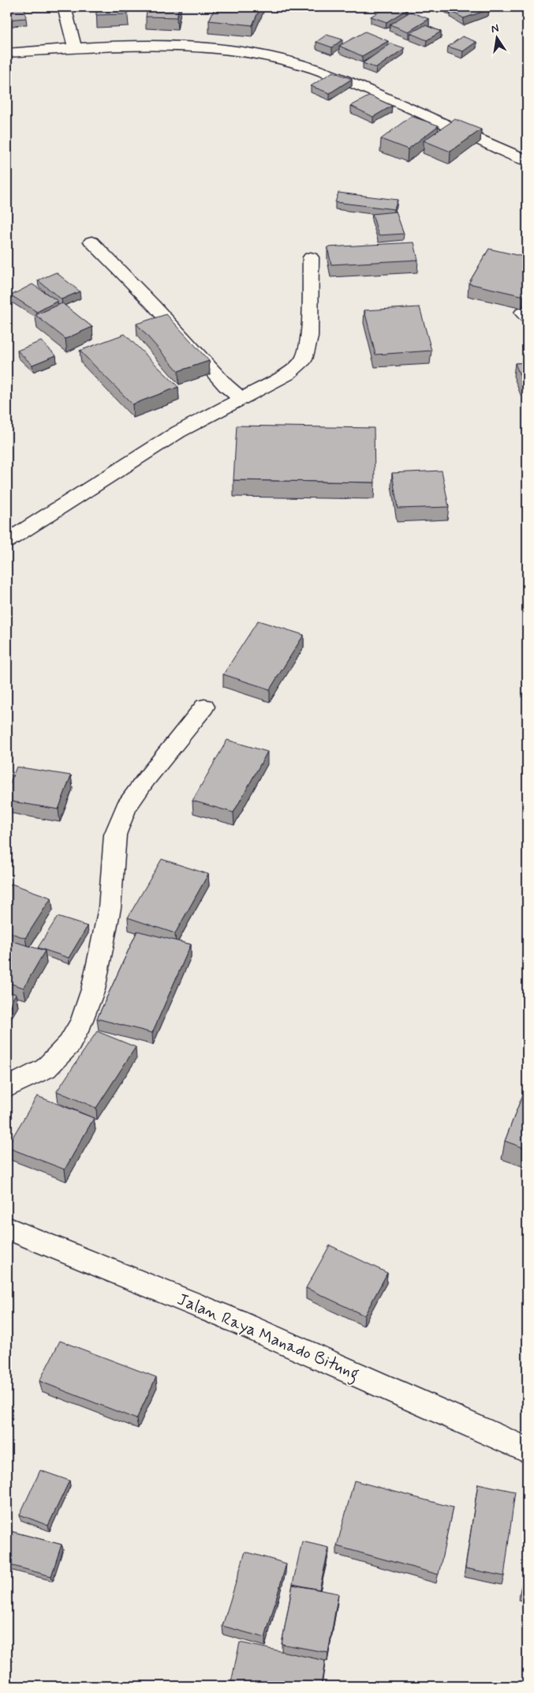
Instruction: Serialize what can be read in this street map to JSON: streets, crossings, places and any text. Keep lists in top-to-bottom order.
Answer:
{
  "streets": {
    "main road": ["Jalan Raya Manado Bitung"]
  },
  "north": "top"
}
